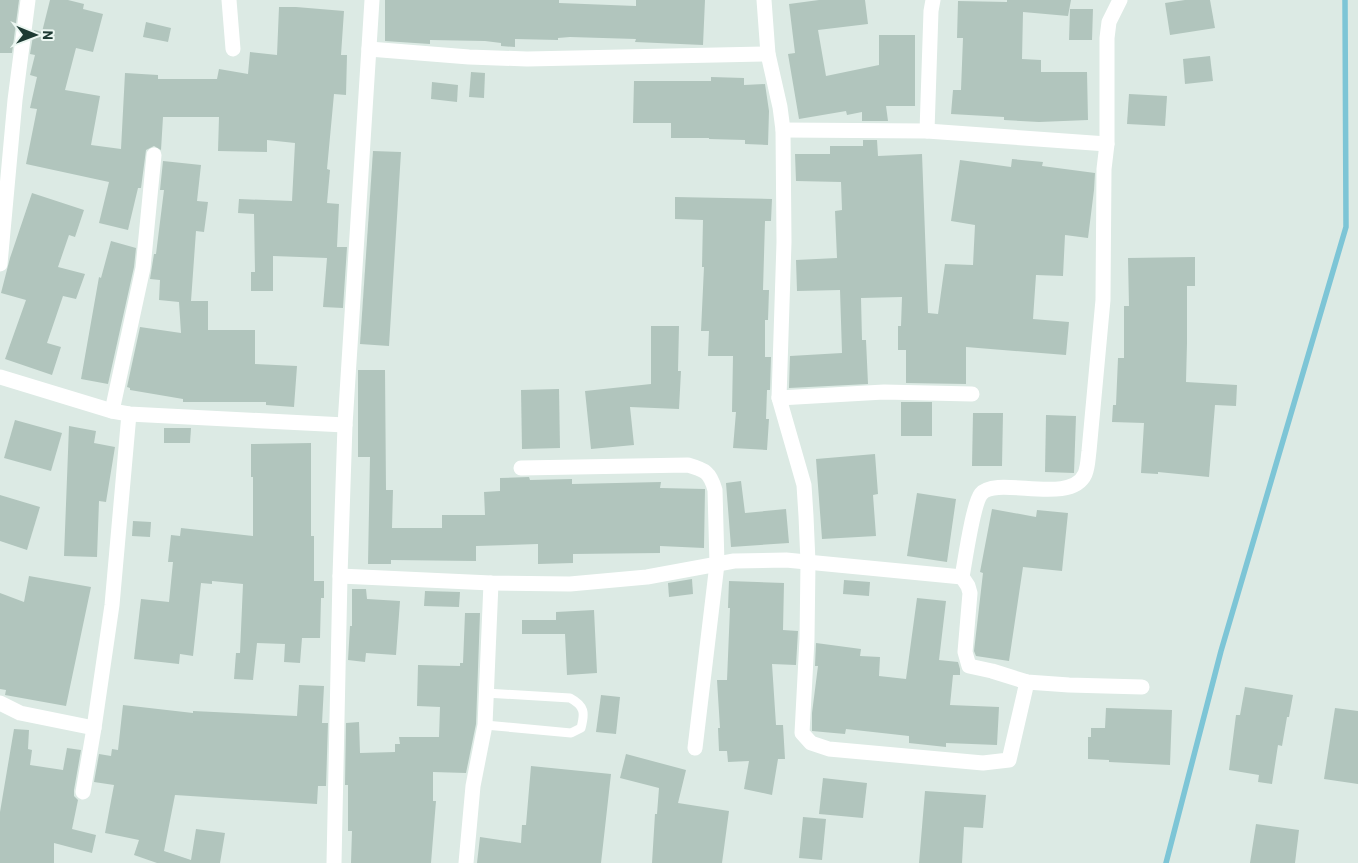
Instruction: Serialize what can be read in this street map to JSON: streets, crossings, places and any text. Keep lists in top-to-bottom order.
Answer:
{
  "north": "right"
}
